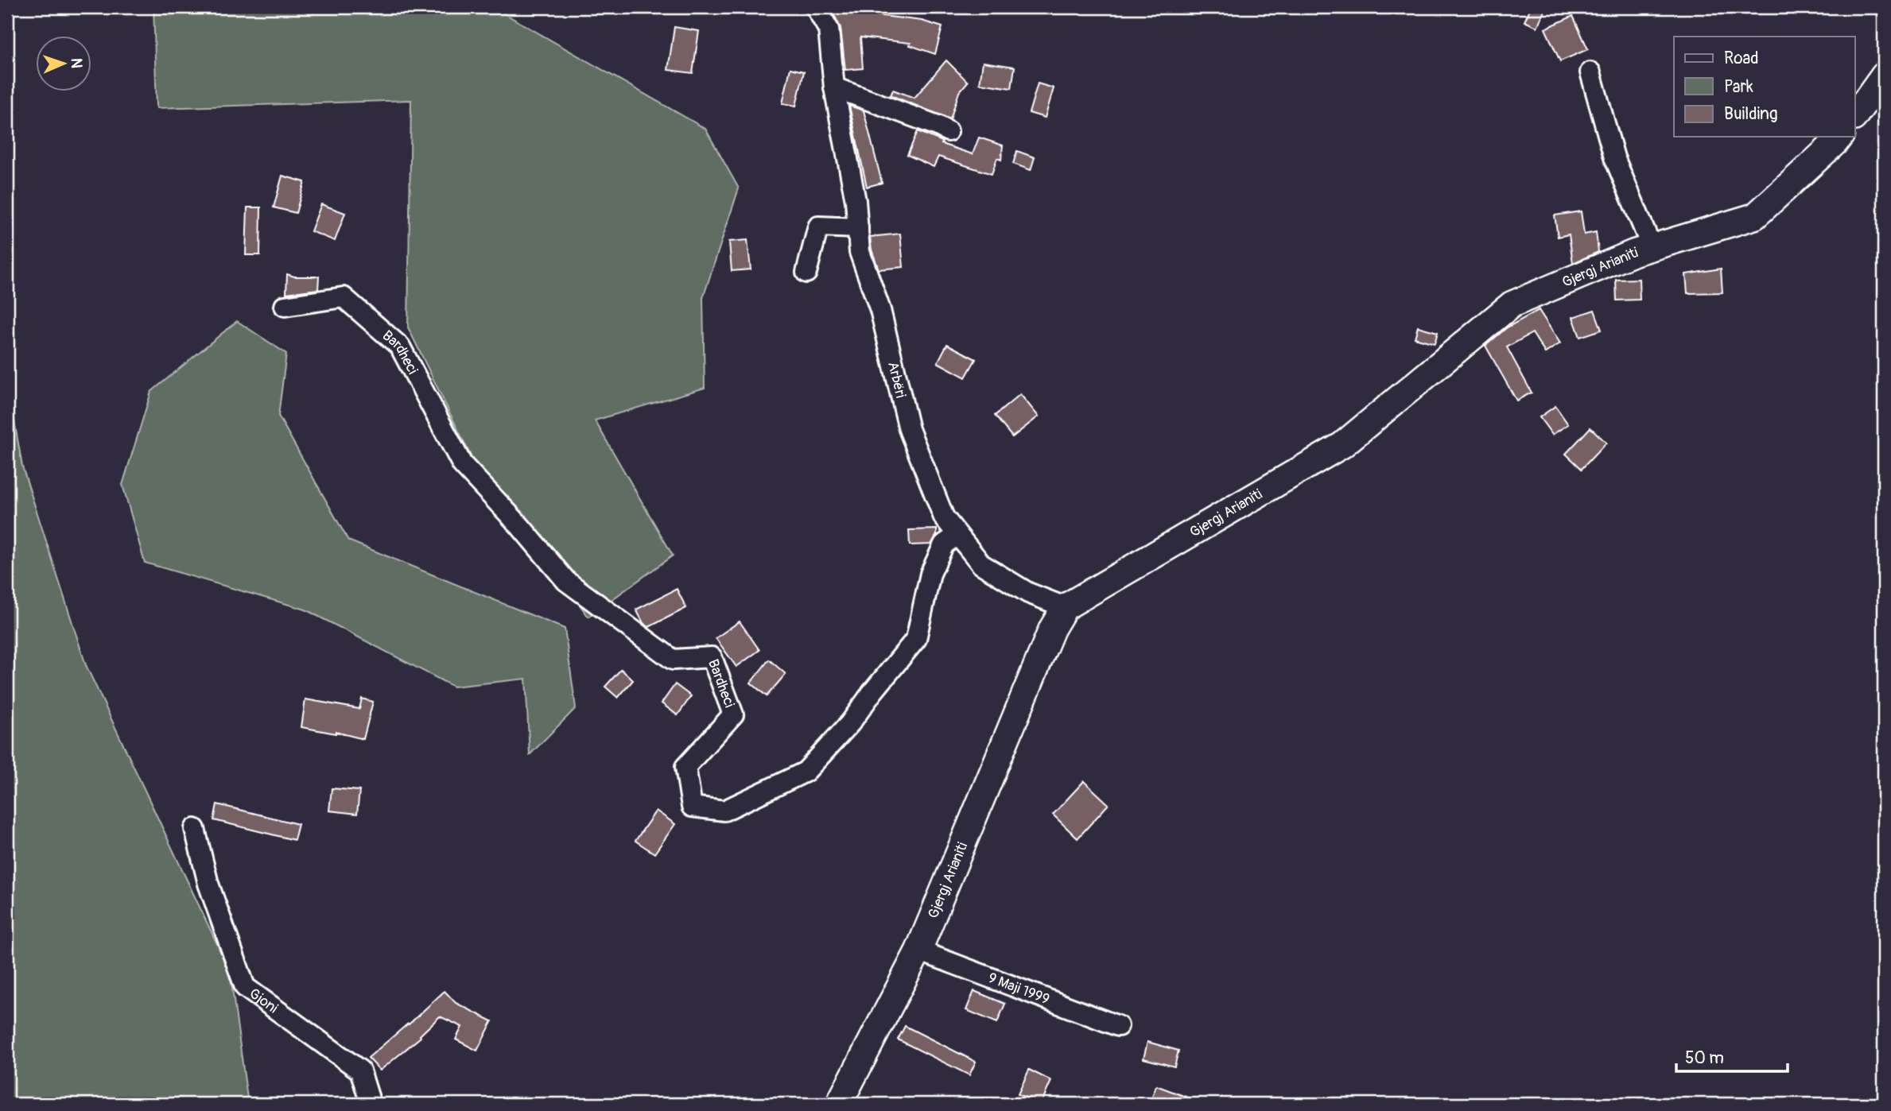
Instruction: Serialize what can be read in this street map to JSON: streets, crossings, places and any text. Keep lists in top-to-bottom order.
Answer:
{
  "streets": {
    "main road": ["Gjergj Arianiti"],
    "street": [
      "Bardheci",
      "Arbëri",
      "9 Maji 1999",
      "Gjoni"
    ]
  },
  "crossings": [
    ["Gjergj Arianiti", "Arbëri"],
    ["Gjergj Arianiti", "9 Maji 1999"],
    ["Bardheci", "Arbëri"]
  ],
  "legend": ["Road", "Park", "Building"],
  "scale_bar": "50 m",
  "north": "right"
}
